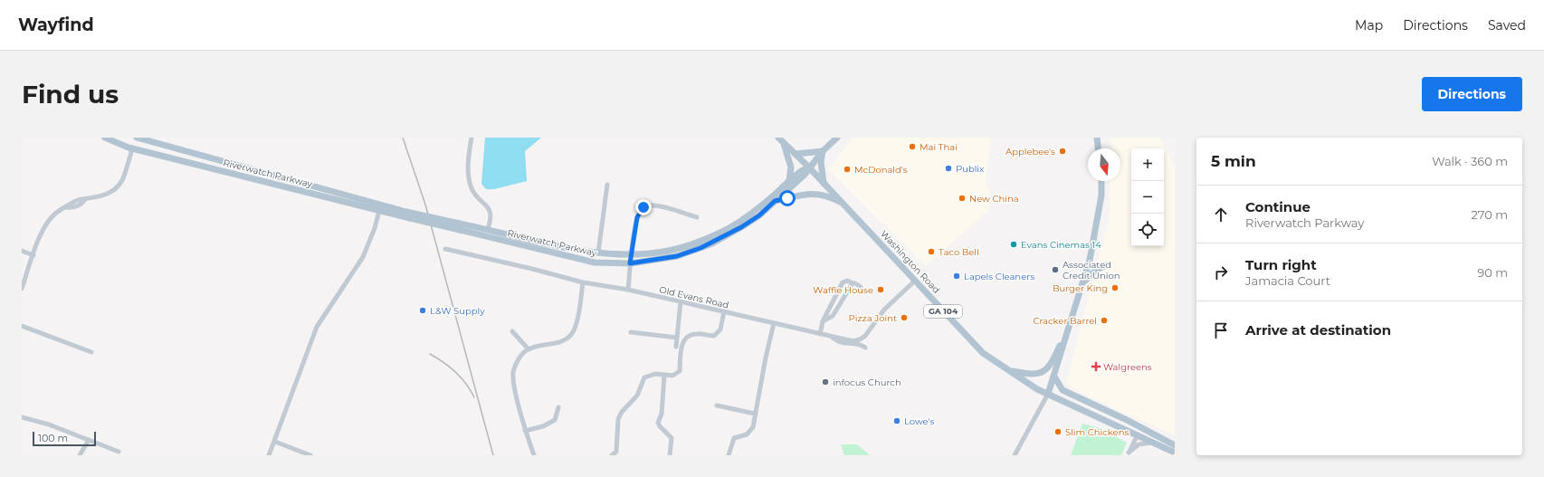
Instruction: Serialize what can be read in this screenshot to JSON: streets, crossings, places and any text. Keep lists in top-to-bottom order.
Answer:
{
  "streets": {
    "main road": ["Riverwatch Parkway", "Washington Road", "GA 104"],
    "street": ["Old Evans Road"]
  },
  "crossings": [
    ["Riverwatch Parkway", "Washington Road"],
    ["Washington Road", "Old Evans Road"]
  ],
  "places": {
    "other": [
      "Mai Thai",
      "Applebee's",
      "Publix",
      "McDonald's",
      "New China",
      "Evans Cinemas 14",
      "Taco Bell",
      "Associated Credit Union",
      "Lapels Cleaners",
      "Burger King",
      "Waffle House",
      "L&W Supply",
      "Pizza Joint",
      "Cracker Barrel",
      "infocus Church",
      "Lowe's",
      "Slim Chickens"
    ],
    "health": ["Walgreens"]
  },
  "scale_bar": "100 m",
  "north": "bottom",
  "page": {
    "header": "Wayfind",
    "nav": ["Map", "Directions", "Saved"],
    "buttons": "Directions",
    "title": "Find us",
    "heading": ["5 min", "Walk · 360 m"],
    "map_buttons": ["+", "−"],
    "list": [
      ["Continue", "Riverwatch Parkway", "270 m"],
      ["Turn right", "Jamacia Court", "90 m"],
      "Arrive at destination"
    ],
    "scale": "100 m"
  }
}
